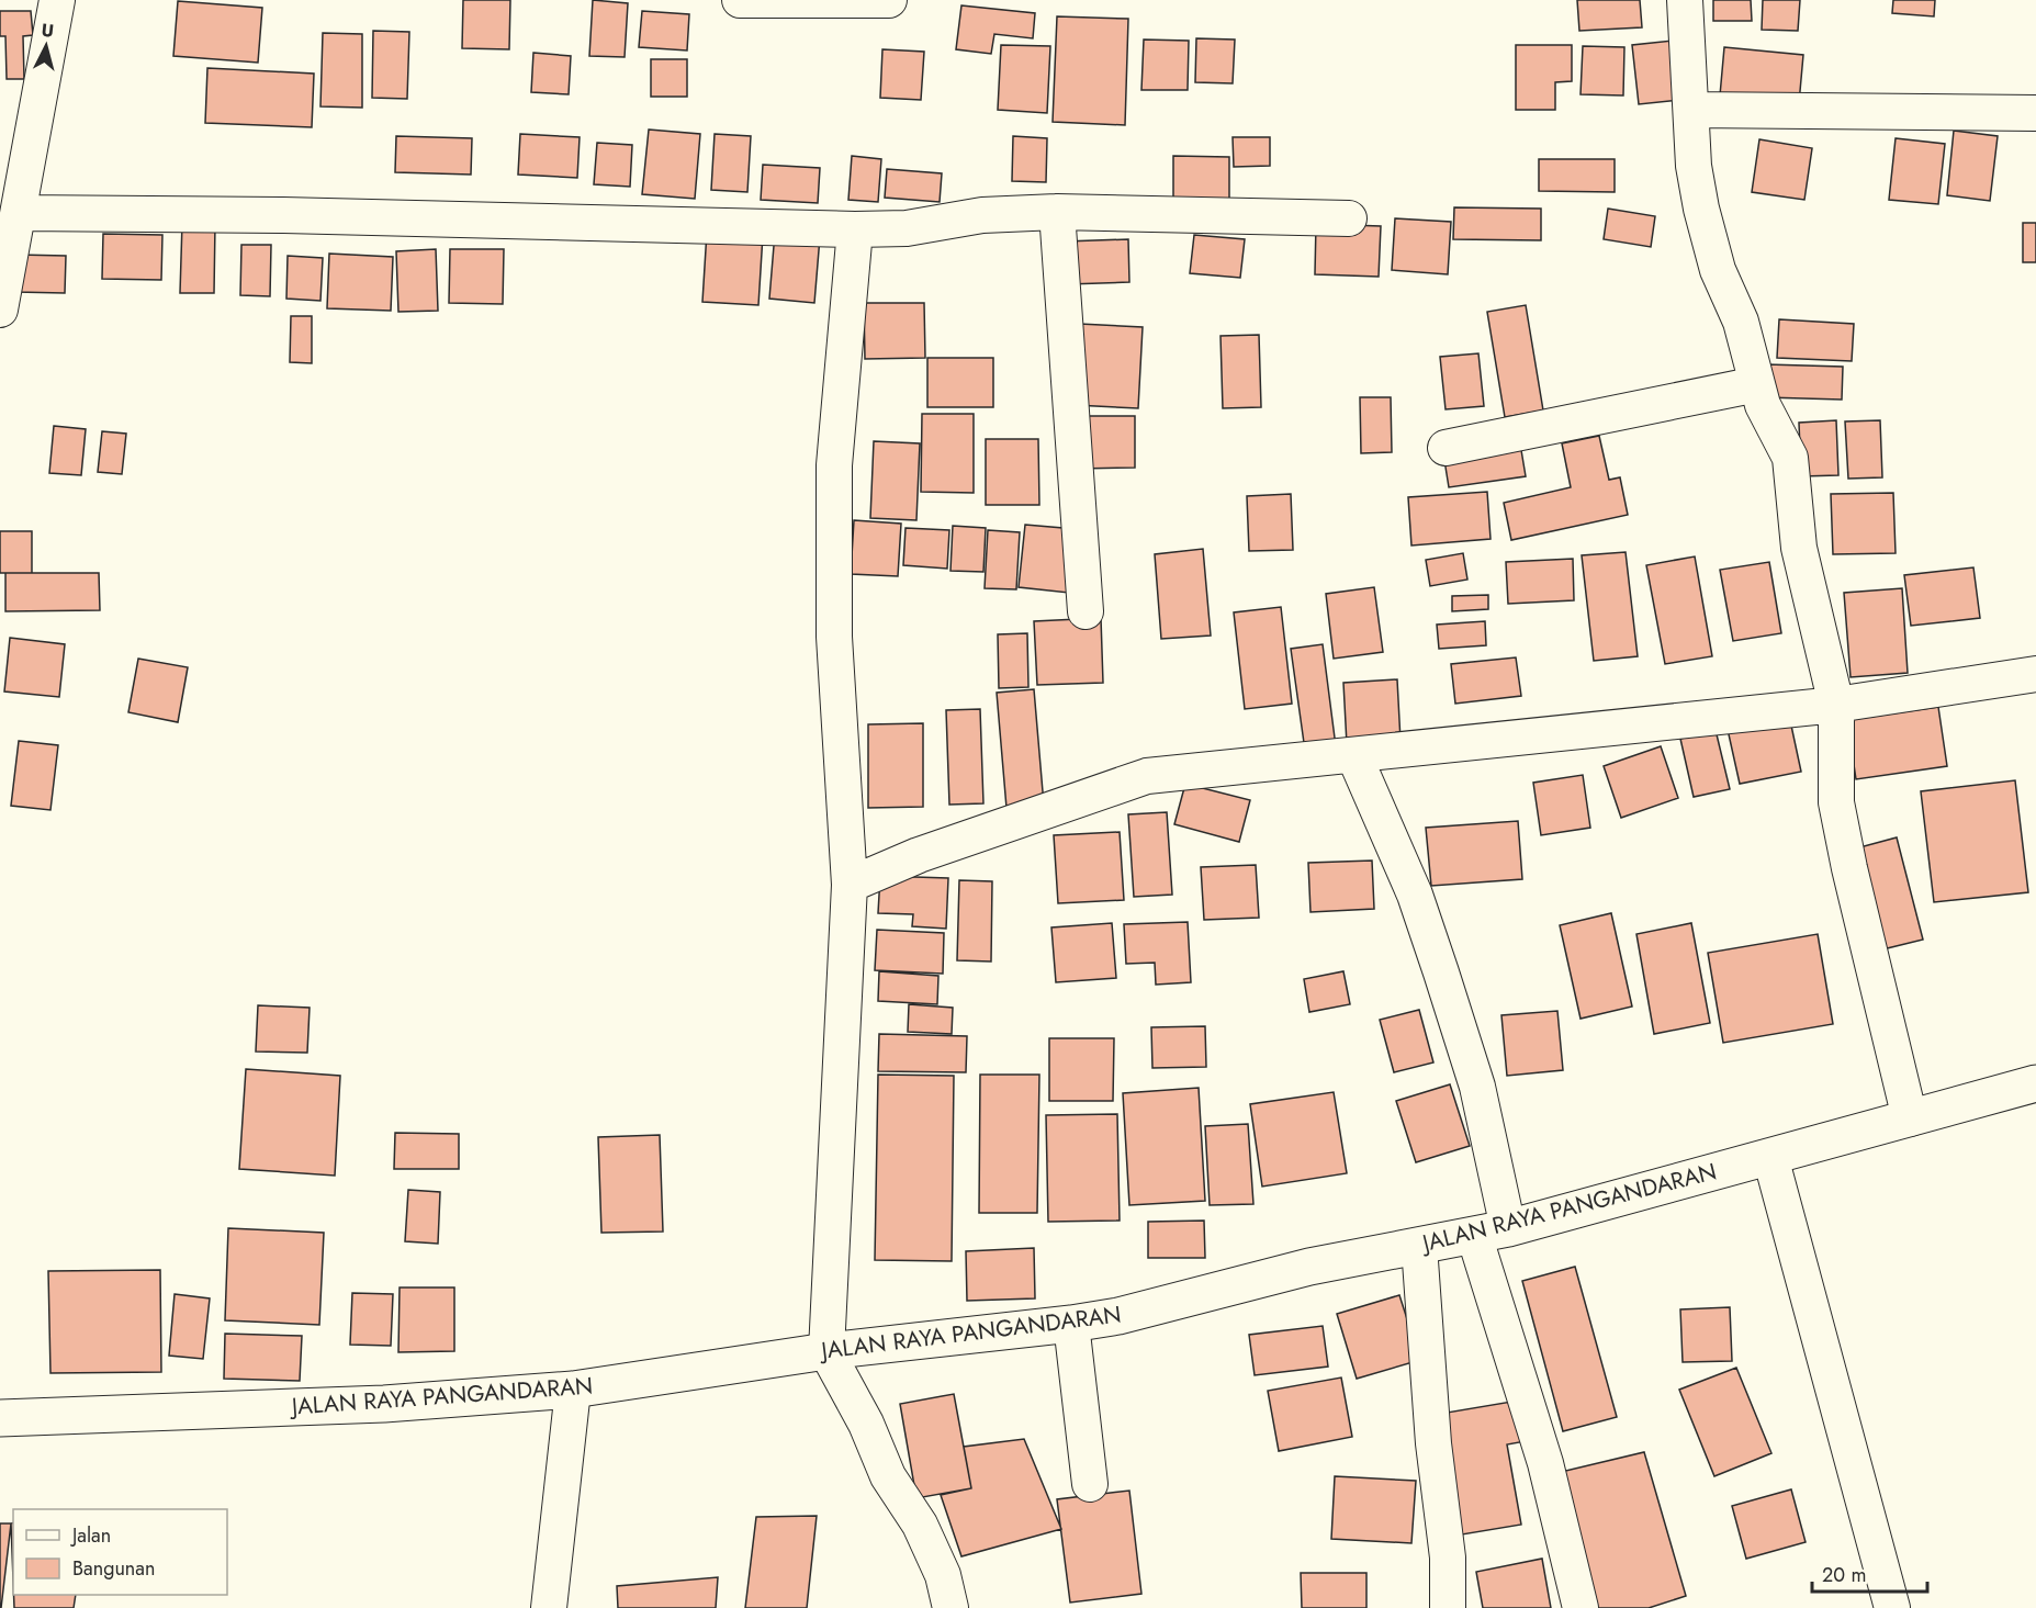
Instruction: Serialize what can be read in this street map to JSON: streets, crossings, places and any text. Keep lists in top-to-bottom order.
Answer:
{
  "streets": {
    "highway": ["JALAN RAYA PANGANDARAN"]
  },
  "legend": ["Jalan", "Bangunan"],
  "scale_bar": "20 m",
  "north": "top"
}
